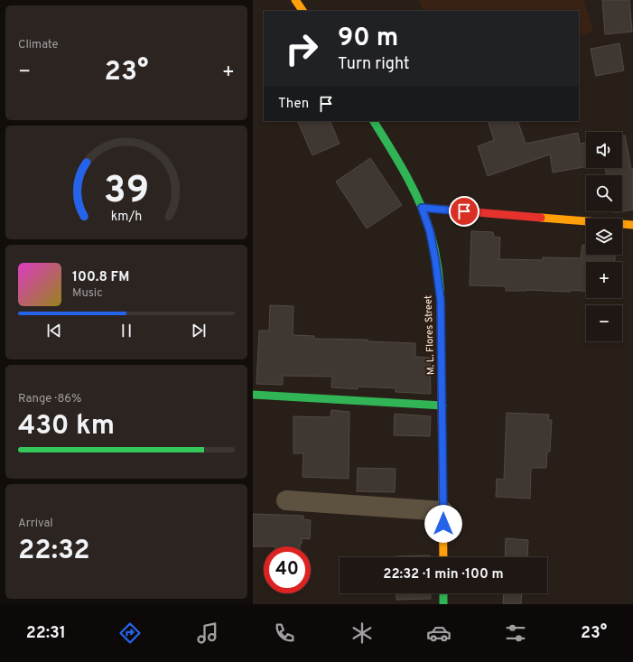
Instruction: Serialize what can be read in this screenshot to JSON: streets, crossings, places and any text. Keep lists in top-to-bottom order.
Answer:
{
  "streets": {
    "street": ["M. L. Flores Street"]
  },
  "page": {
    "tile": [
      "Climate",
      ["Range · 86%", "430 km"],
      ["Arrival", "22:32"]
    ],
    "turn": ["90 m", "Turn right"],
    "heat": ["−", "23°", "+"],
    "then": "Then",
    "map_buttons": ["+", "−"],
    "song": ["100.8 FM", "Music"],
    "limit": "40",
    "trip": "22:32 · 1 min · 100 m",
    "tabs": ["22:31", "23°"],
    "gauge": ["39", "km/h"]
  }
}
